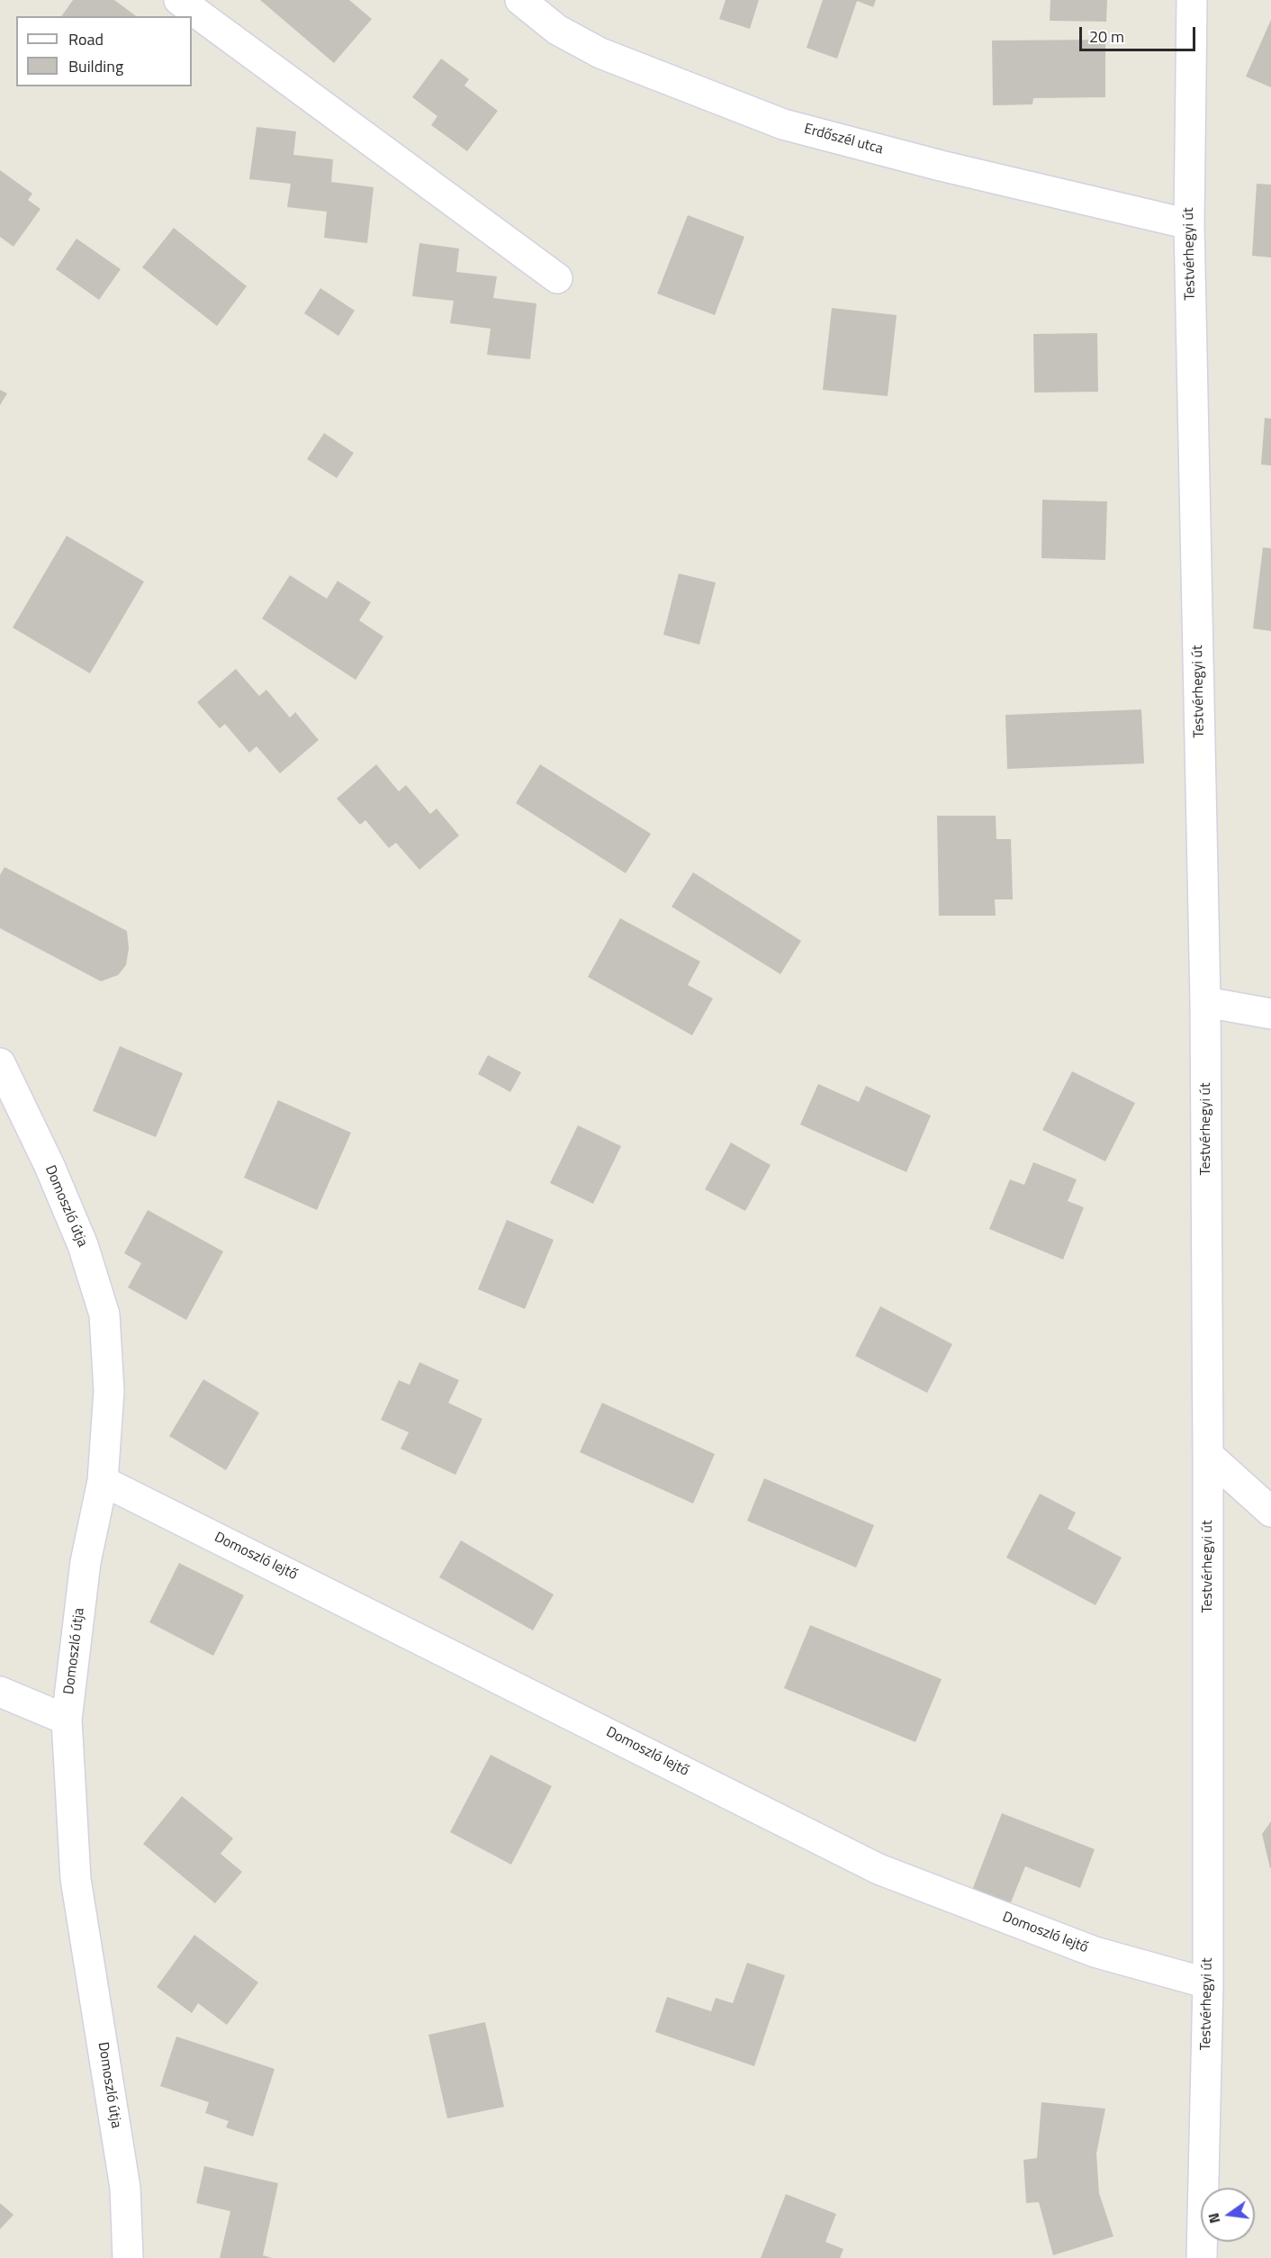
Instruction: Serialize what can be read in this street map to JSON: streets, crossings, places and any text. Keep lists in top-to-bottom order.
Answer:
{
  "streets": {
    "street": [
      "Erdőszél utca",
      "Testvérhegyi út",
      "Domoszló útja",
      "Domoszló lejtő"
    ]
  },
  "crossings": [
    ["Erdőszél utca", "Testvérhegyi út"],
    ["Testvérhegyi út", "Domoszló lejtő"],
    ["Domoszló útja", "Domoszló lejtő"]
  ],
  "legend": ["Road", "Building"],
  "scale_bar": "20 m",
  "north": "left"
}
